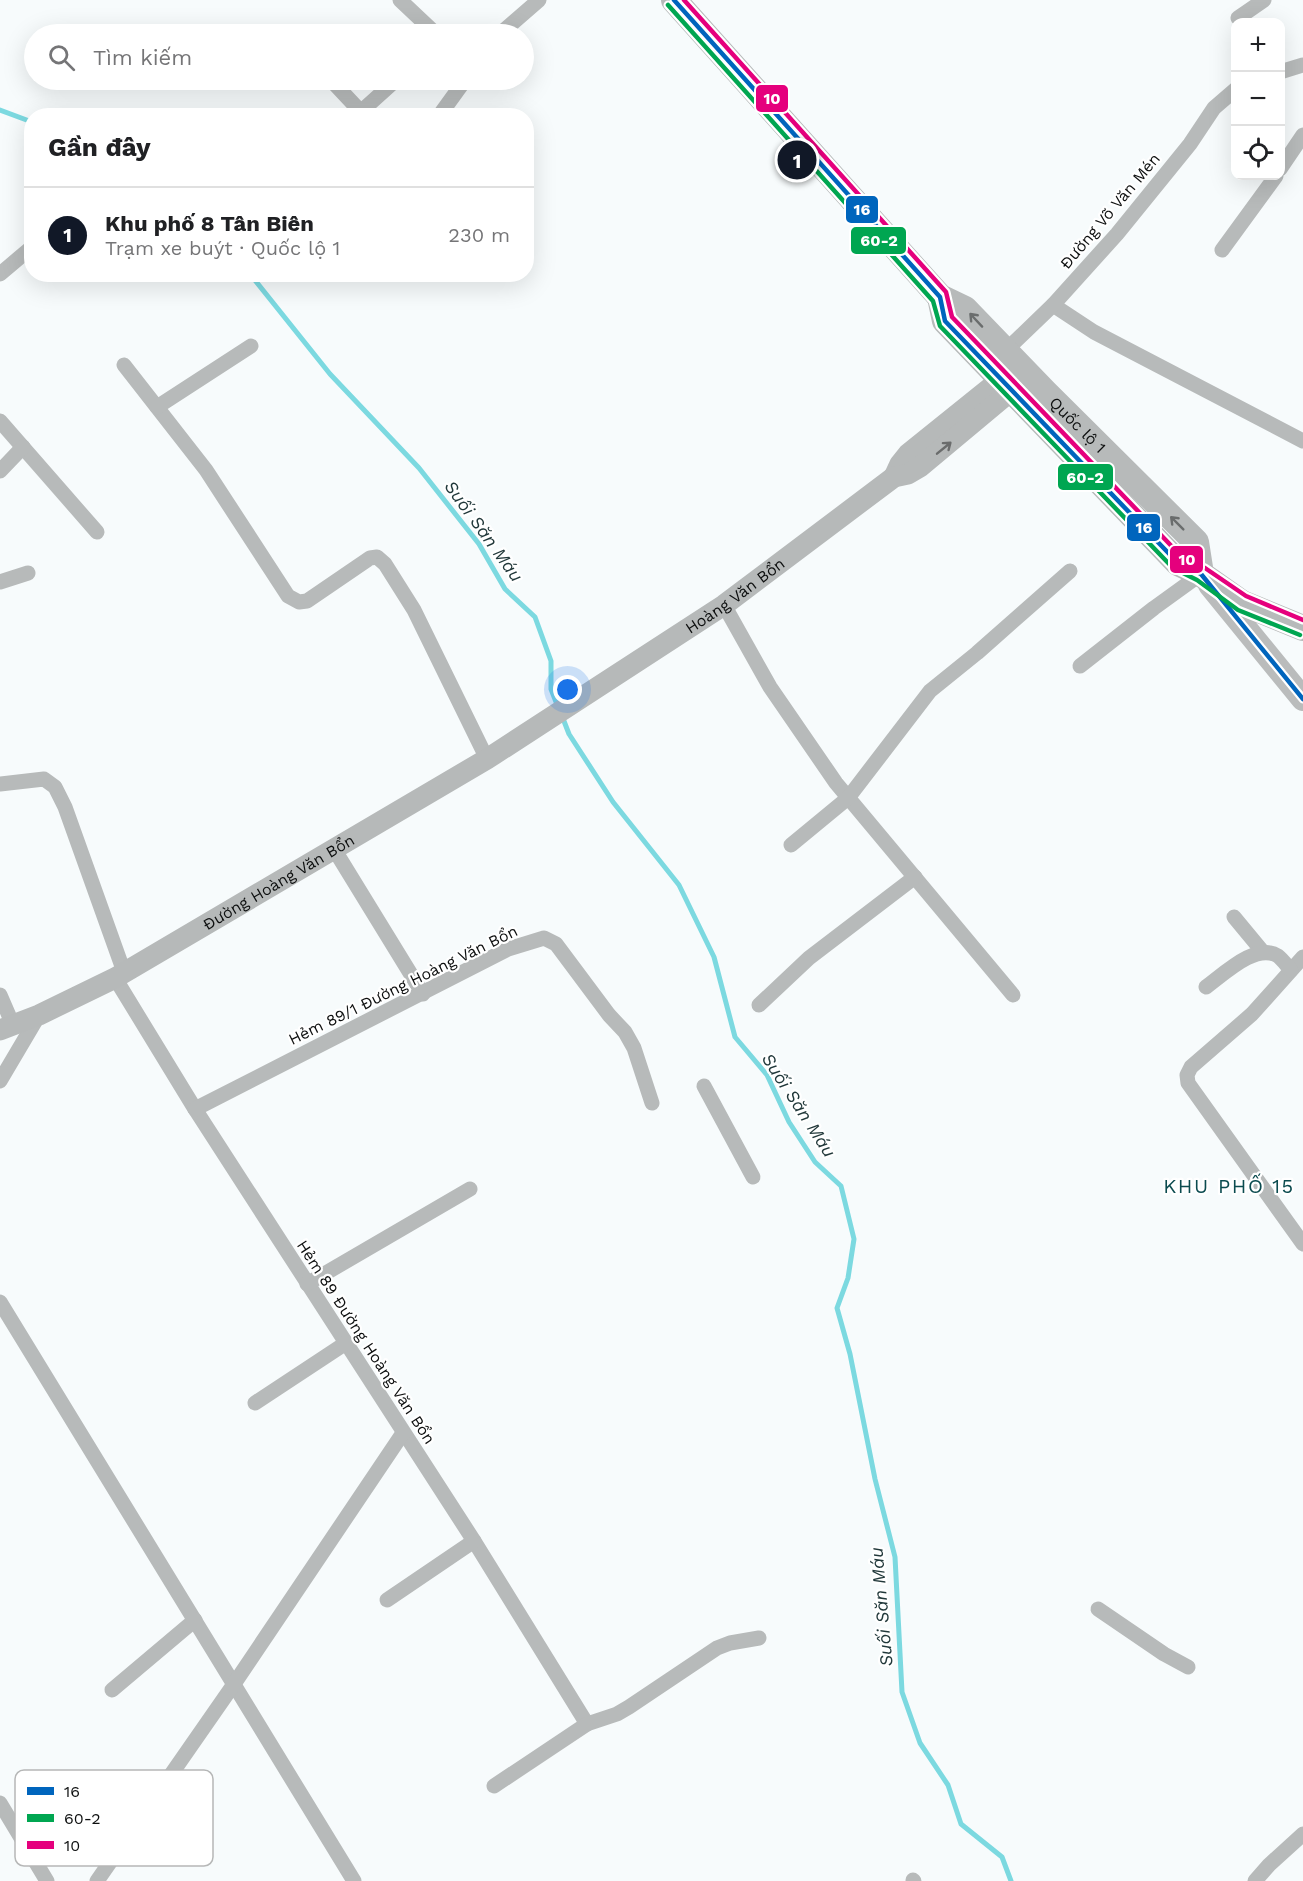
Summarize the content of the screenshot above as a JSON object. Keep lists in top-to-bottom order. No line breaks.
{"streets":{"highway":["Quốc lộ 1"],"main road":["Hoàng Văn Bổn","Đường Hoàng Văn Bổn"],"street":["Đường Võ Văn Mén","Hẻm 89/1 Đường Hoàng Văn Bổn","Hẻm 89 Đường Hoàng Văn Bổn"]},"crossings":[["Đường Võ Văn Mén","Quốc lộ 1"],["Đường Võ Văn Mén","Hoàng Văn Bổn"],["Quốc lộ 1","Hoàng Văn Bổn"],["Hoàng Văn Bổn","Đường Hoàng Văn Bổn"],["Đường Hoàng Văn Bổn","Hẻm 89 Đường Hoàng Văn Bổn"],["Hẻm 89/1 Đường Hoàng Văn Bổn","Hẻm 89 Đường Hoàng Văn Bổn"]],"districts":["KHU PHỐ 15"],"water":["Suối Săn Máu"],"lines":["transit line 16","transit line 10","transit line 60-2"],"legend":["16","60-2","10"],"page":{"map_buttons":["+","−"],"search":"Tìm kiếm","heading":"Gần đây","pins":"1","list":[{"mark":"1","name":"Khu phố 8 Tân Biên","note":"Trạm xe buýt · Quốc lộ 1","value":"230 m"}]}}
